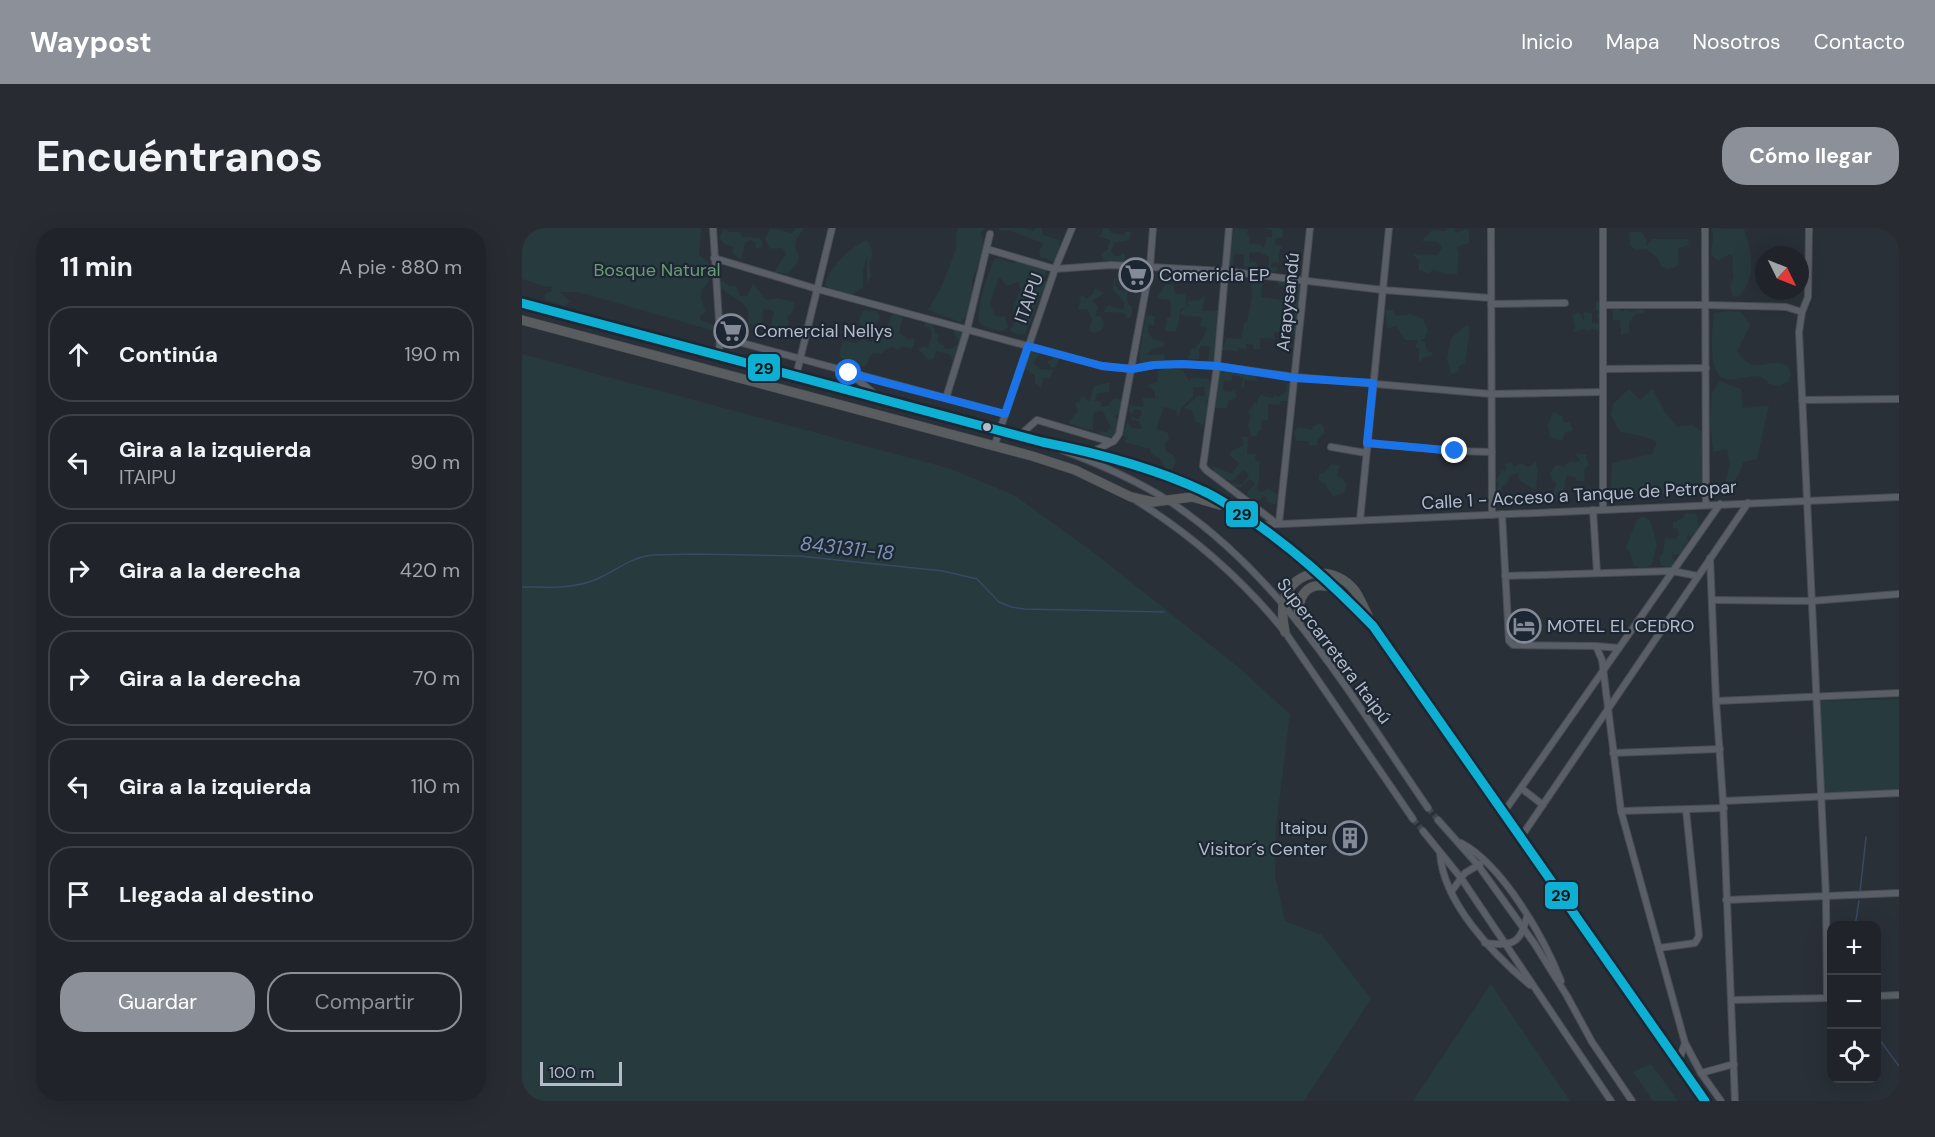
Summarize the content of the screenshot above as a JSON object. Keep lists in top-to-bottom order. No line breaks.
{"streets":{"street":["ITAIPU","Arapysandú","Calle 1 - Acceso a Tanque de Petropar","Supercarretera Itaipú"]},"crossings":[["Arapysandú","Calle 1 - Acceso a Tanque de Petropar"]],"water":["8431311-18"],"parks":["Bosque Natural"],"places":{"supermarket":["Comericla EP","Comercial Nellys"],"hotel":["MOTEL EL CEDRO"],"building":["Itaipu Visitor´s Center"]},"lines":["transit line 29"],"scale_bar":"100 m","north":"bottom right","page":{"header":"Waypost","nav":["Inicio","Mapa","Nosotros","Contacto"],"buttons":["Cómo llegar",["Guardar","Compartir"]],"title":"Encuéntranos","heading":["11 min","A pie · 880 m"],"list":[["Continúa","190 m"],["Gira a la izquierda","ITAIPU","90 m"],["Gira a la derecha","420 m"],["Gira a la derecha","70 m"],["Gira a la izquierda","110 m"],"Llegada al destino"],"map_buttons":["+","−"],"scale":"100 m"}}
